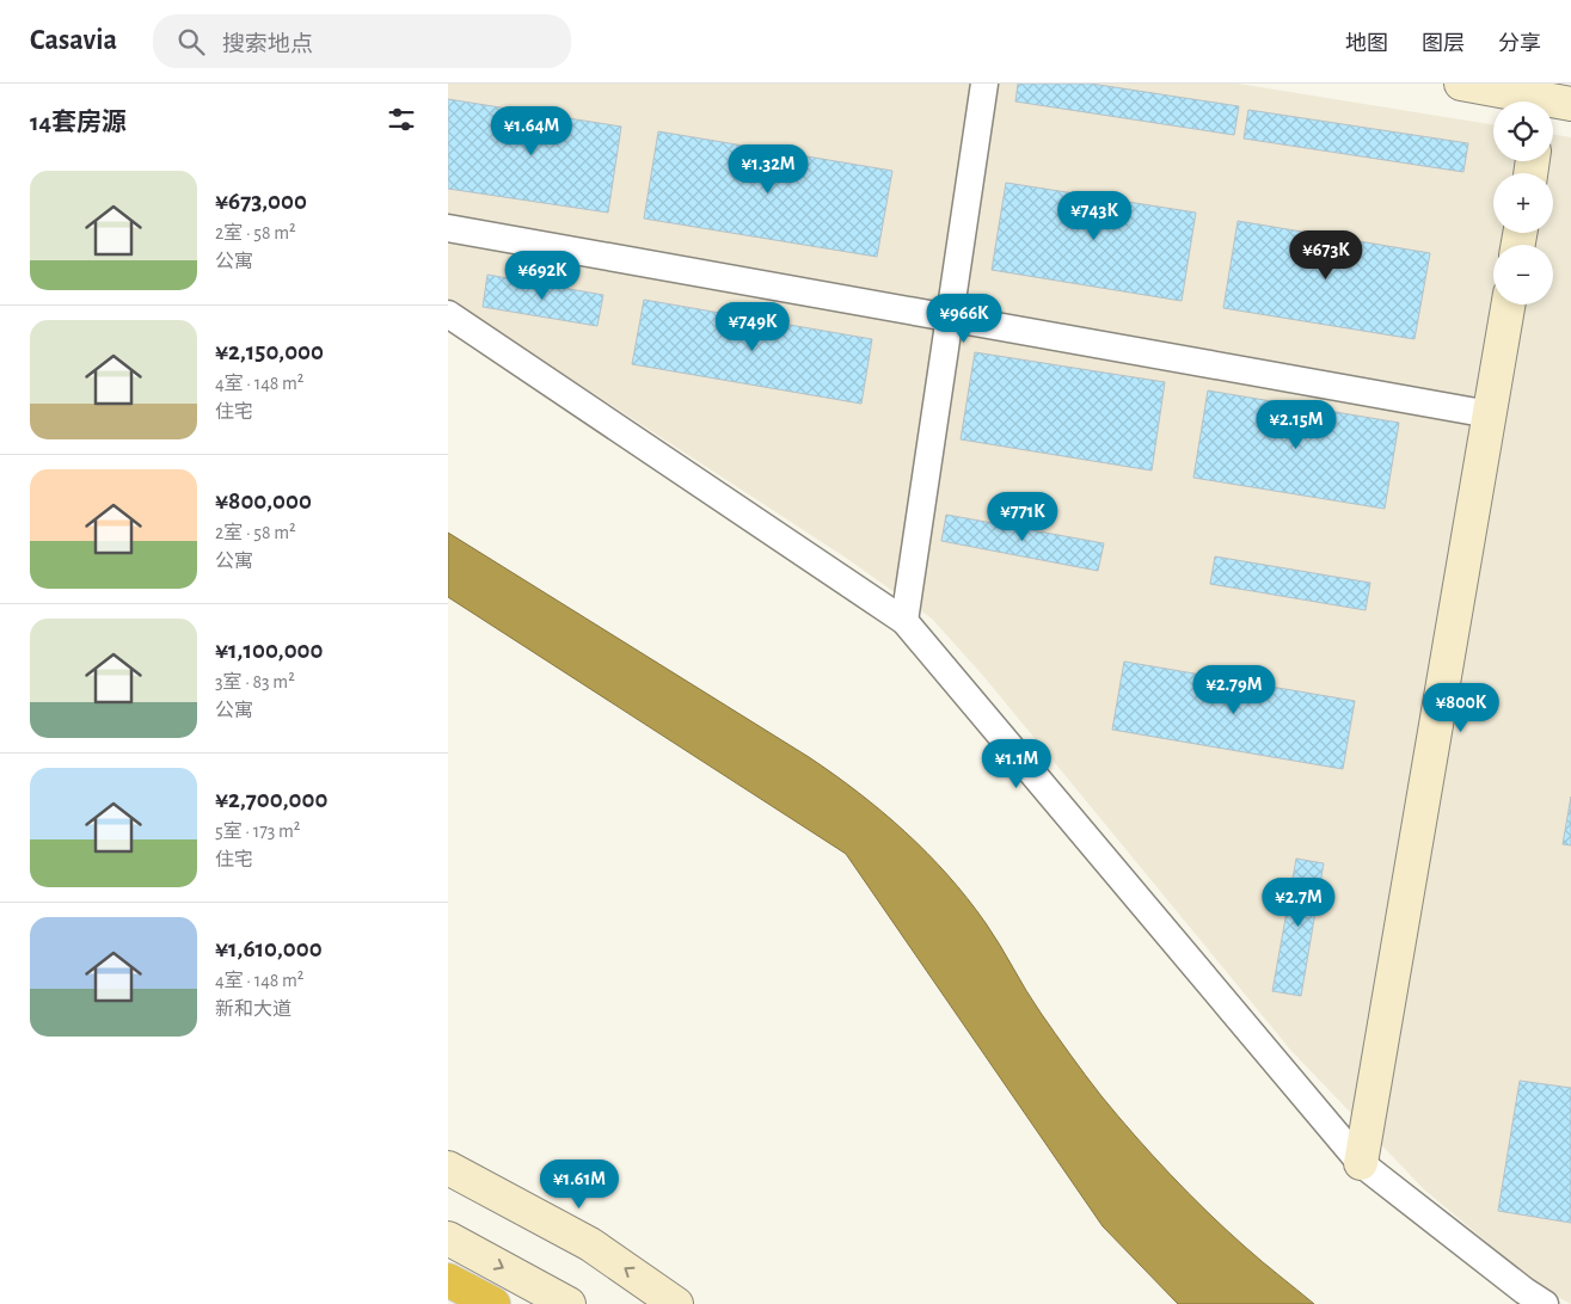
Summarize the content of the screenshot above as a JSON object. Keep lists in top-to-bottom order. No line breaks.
{"page":{"header":"Casavia","search":"搜索地点","nav":["地图","图层","分享"],"heading":"14套房源","map_buttons":["+","−"],"price":["¥1.64M","¥1.32M","¥743K","¥673K","¥692K","¥966K","¥749K","¥2.15M","¥771K","¥2.79M","¥800K","¥1.1M","¥2.7M","¥1.61M"],"list":[{"name":"¥673,000","note":"2室 · 58 m² · 公寓"},{"name":"¥2,150,000","note":"4室 · 148 m² · 住宅"},{"name":"¥800,000","note":"2室 · 58 m² · 公寓"},{"name":"¥1,100,000","note":"3室 · 83 m² · 公寓"},{"name":"¥2,700,000","note":"5室 · 173 m² · 住宅"},{"name":"¥1,610,000","note":"4室 · 148 m² · 新和大道"}]}}
